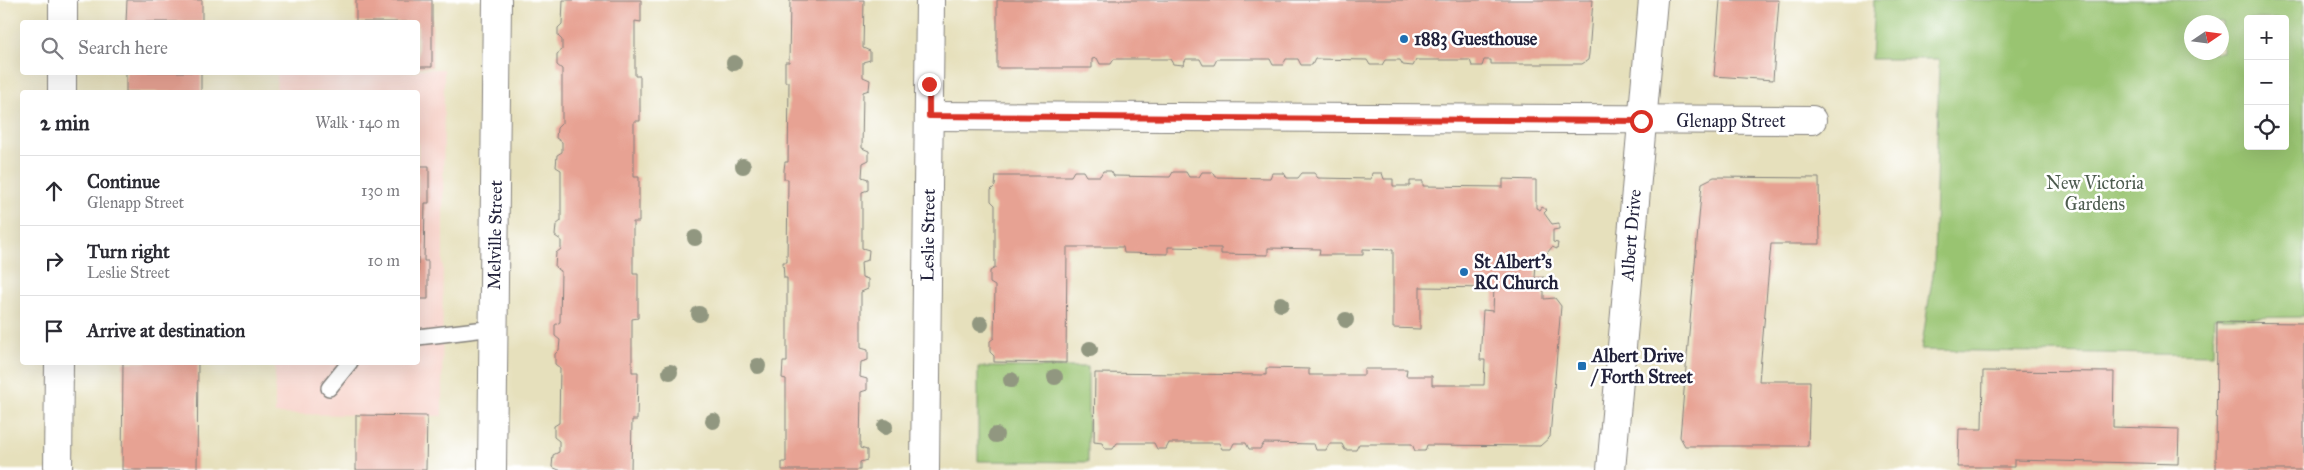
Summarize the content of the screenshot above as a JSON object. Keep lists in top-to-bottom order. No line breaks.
{"streets":{"street":["Glenapp Street","Melville Street","Leslie Street","Albert Drive"]},"crossings":[["Glenapp Street","Leslie Street"],["Glenapp Street","Albert Drive"]],"parks":["New Victoria Gardens"],"places":{"other":["1883 Guesthouse","St Albert's RC Church"],"transit":["Albert Drive / Forth Street"]},"north":"right","page":{"map_buttons":["+","−"],"search":"Search here","heading":["2 min","Walk · 140 m"],"list":[["Continue","Glenapp Street","130 m"],["Turn right","Leslie Street","10 m"],"Arrive at destination"]}}
